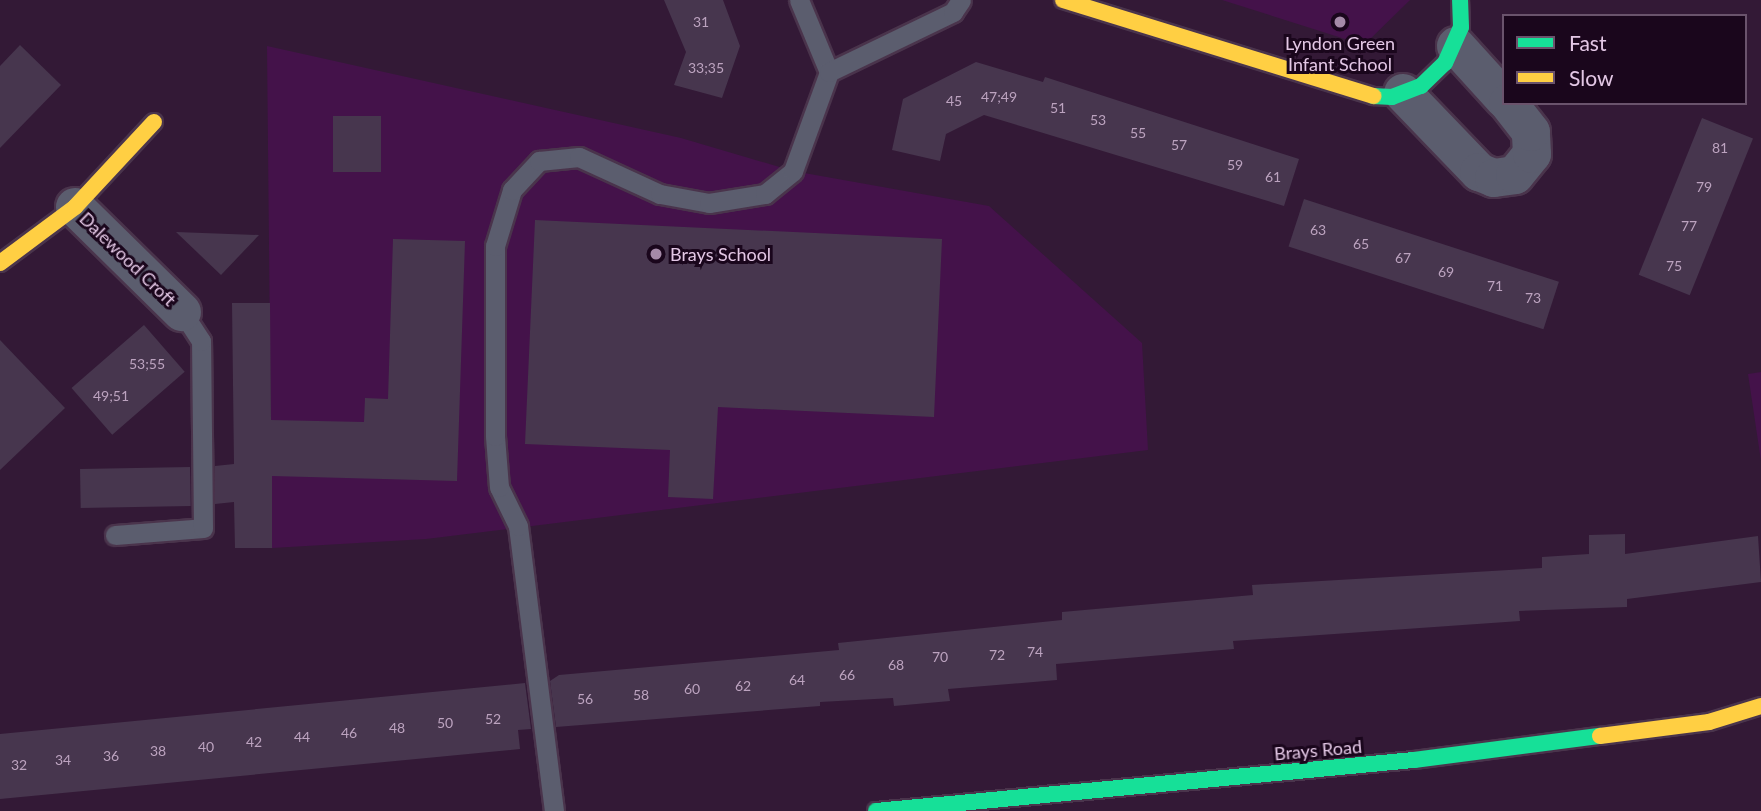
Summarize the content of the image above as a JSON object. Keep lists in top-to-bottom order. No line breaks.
{"streets":{"street":["Dalewood Croft","Brays Road"]},"places":["Lyndon Green Infant School","Brays School"],"house_numbers":["31","33;35","47;49","45","51","53","55","57","81","59","61","79","77","63","65","67","75","69","71","73","53;55","49;51","74","72","70","68","66","64","62","60","58","56","52","50","48","46","44","42","40","38","36","34","32"],"legend":["Fast","Slow"]}
